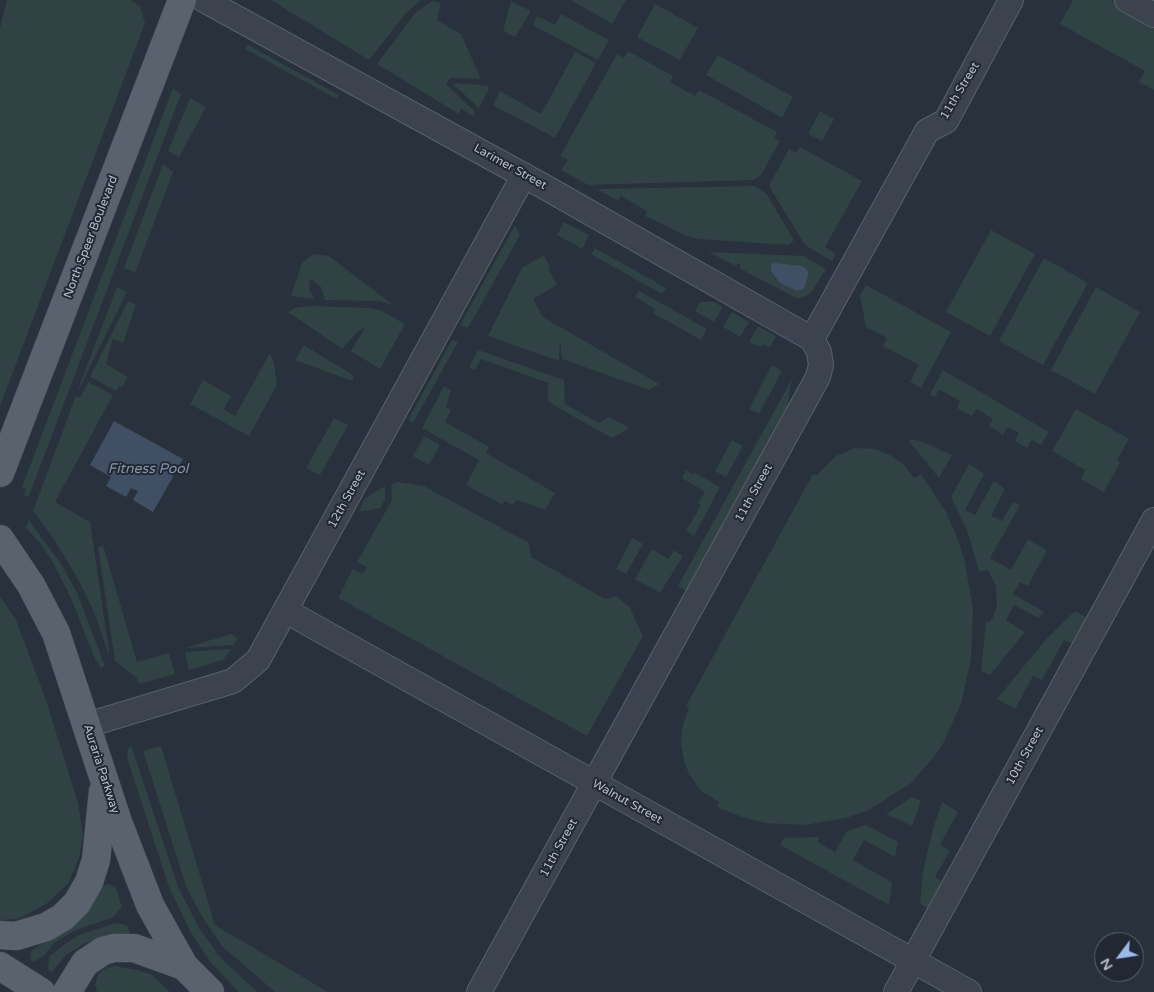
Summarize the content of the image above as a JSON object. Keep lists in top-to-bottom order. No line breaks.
{"streets":{"main road":["North Speer Boulevard","Auraria Parkway"],"street":["11th Street","Larimer Street","12th Street","10th Street","Walnut Street"]},"crossings":[["11th Street","Larimer Street"],["11th Street","Walnut Street"],["Larimer Street","12th Street"],["12th Street","Auraria Parkway"],["12th Street","Walnut Street"],["10th Street","Walnut Street"]],"water":["Fitness Pool"],"north":"bottom left"}
